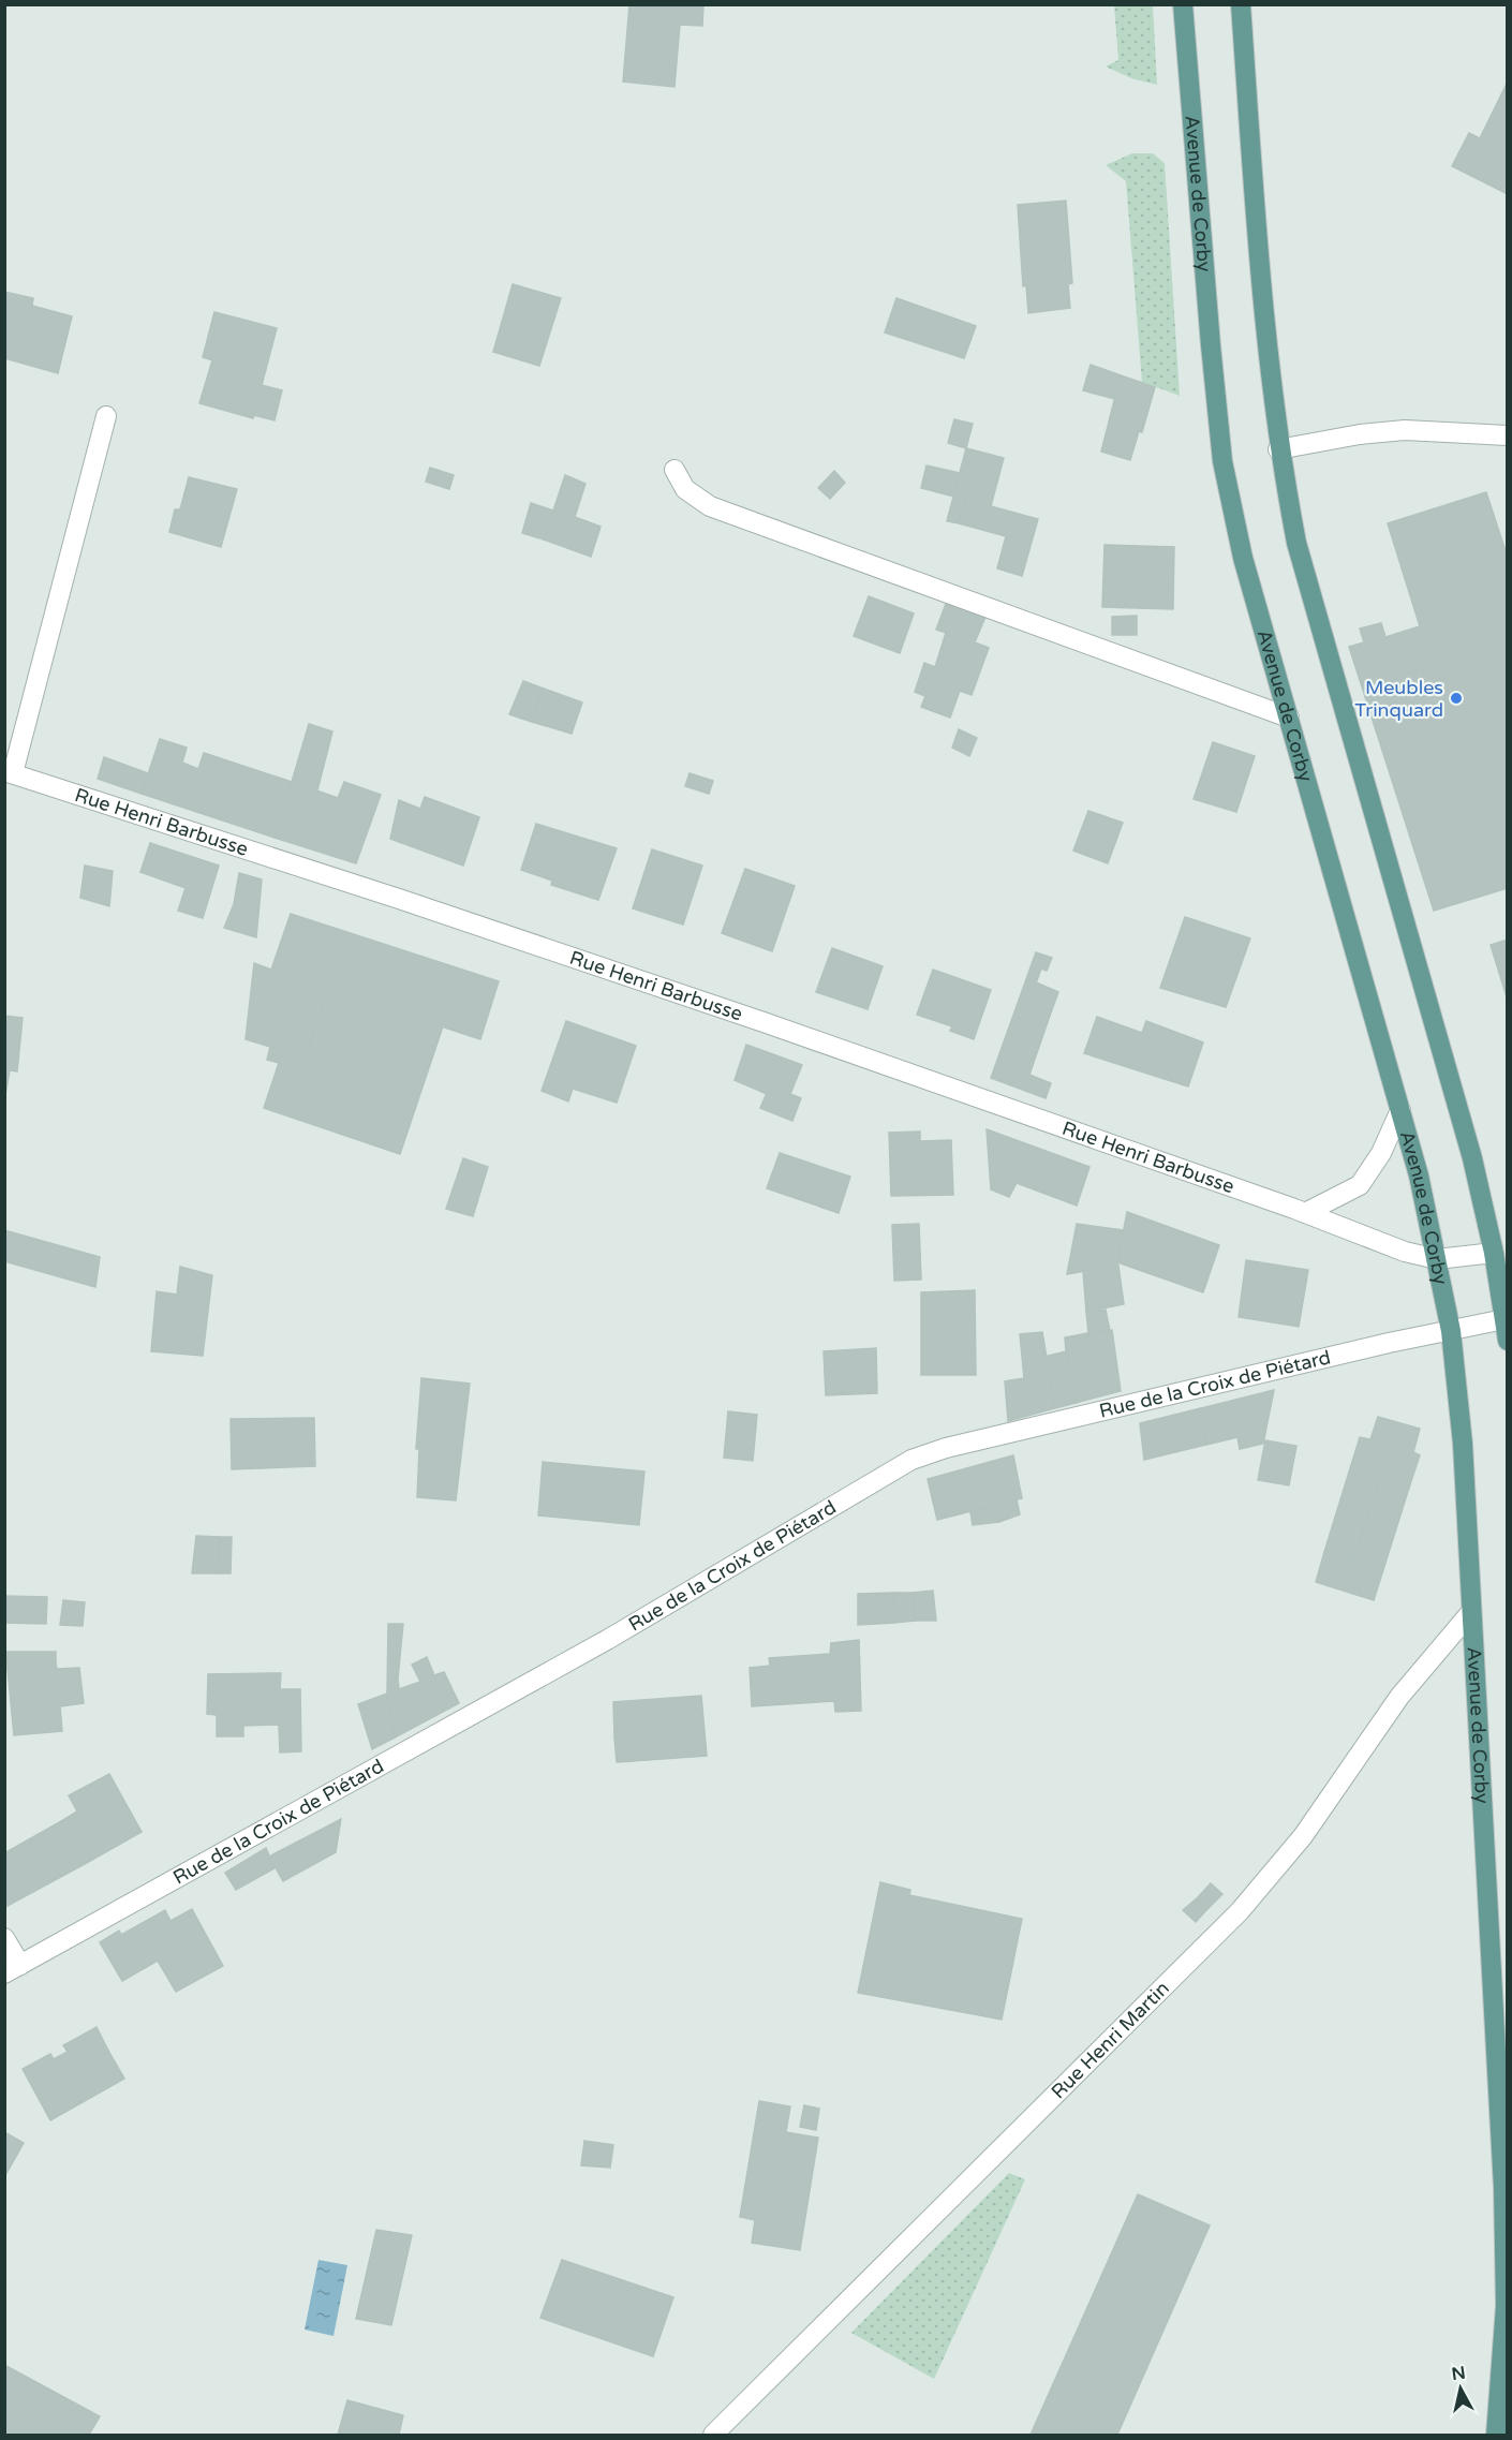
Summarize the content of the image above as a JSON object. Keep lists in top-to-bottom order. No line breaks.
{"streets":{"main road":["Avenue de Corby"],"street":["Rue Henri Barbusse","Rue de la Croix de Piétard","Rue Henri Martin"]},"crossings":[["Avenue de Corby","Rue Henri Barbusse"],["Avenue de Corby","Rue de la Croix de Piétard"],["Avenue de Corby","Rue Henri Martin"]],"places":["Meubles Trinquard"],"north":"top"}
